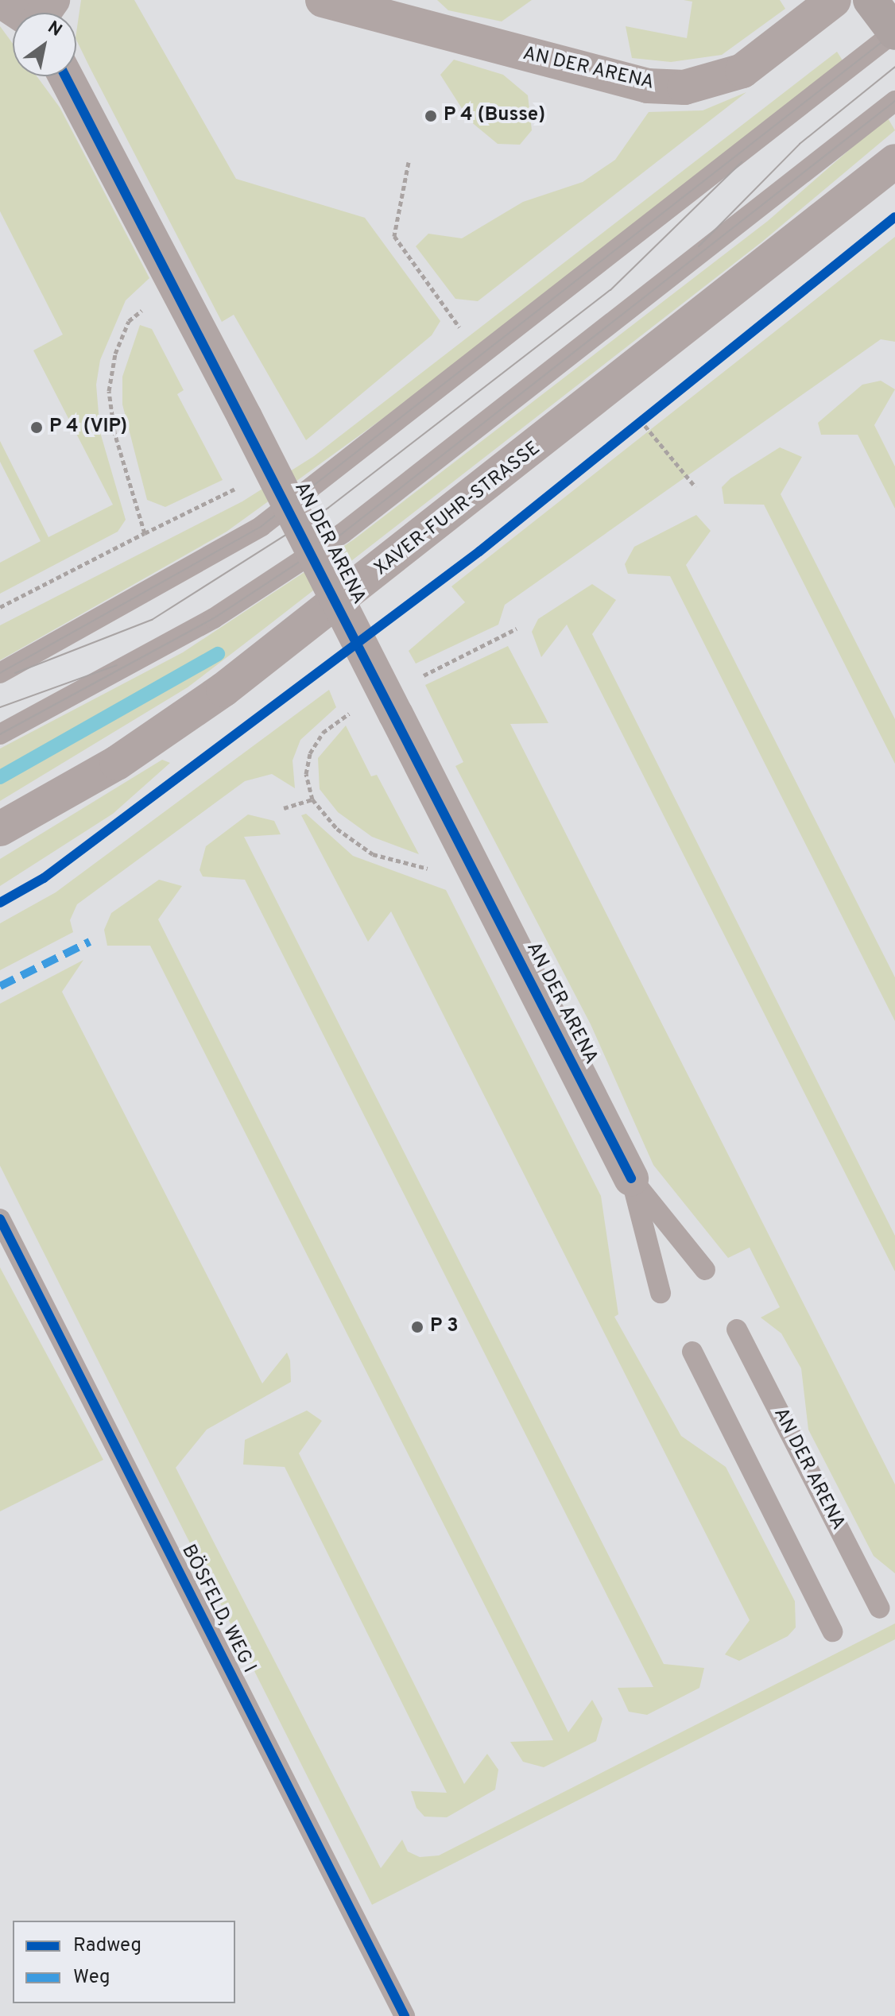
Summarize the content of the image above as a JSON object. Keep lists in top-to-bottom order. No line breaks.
{"streets":{"street":["AN DER ARENA","XAVER-FUHR-STRASSE"],"lane":["BÖSFELD, WEG I"]},"places":["P 4 (Busse)","P 4 (VIP)","P 3"],"legend":["Radweg","Weg"],"north":"top right"}
